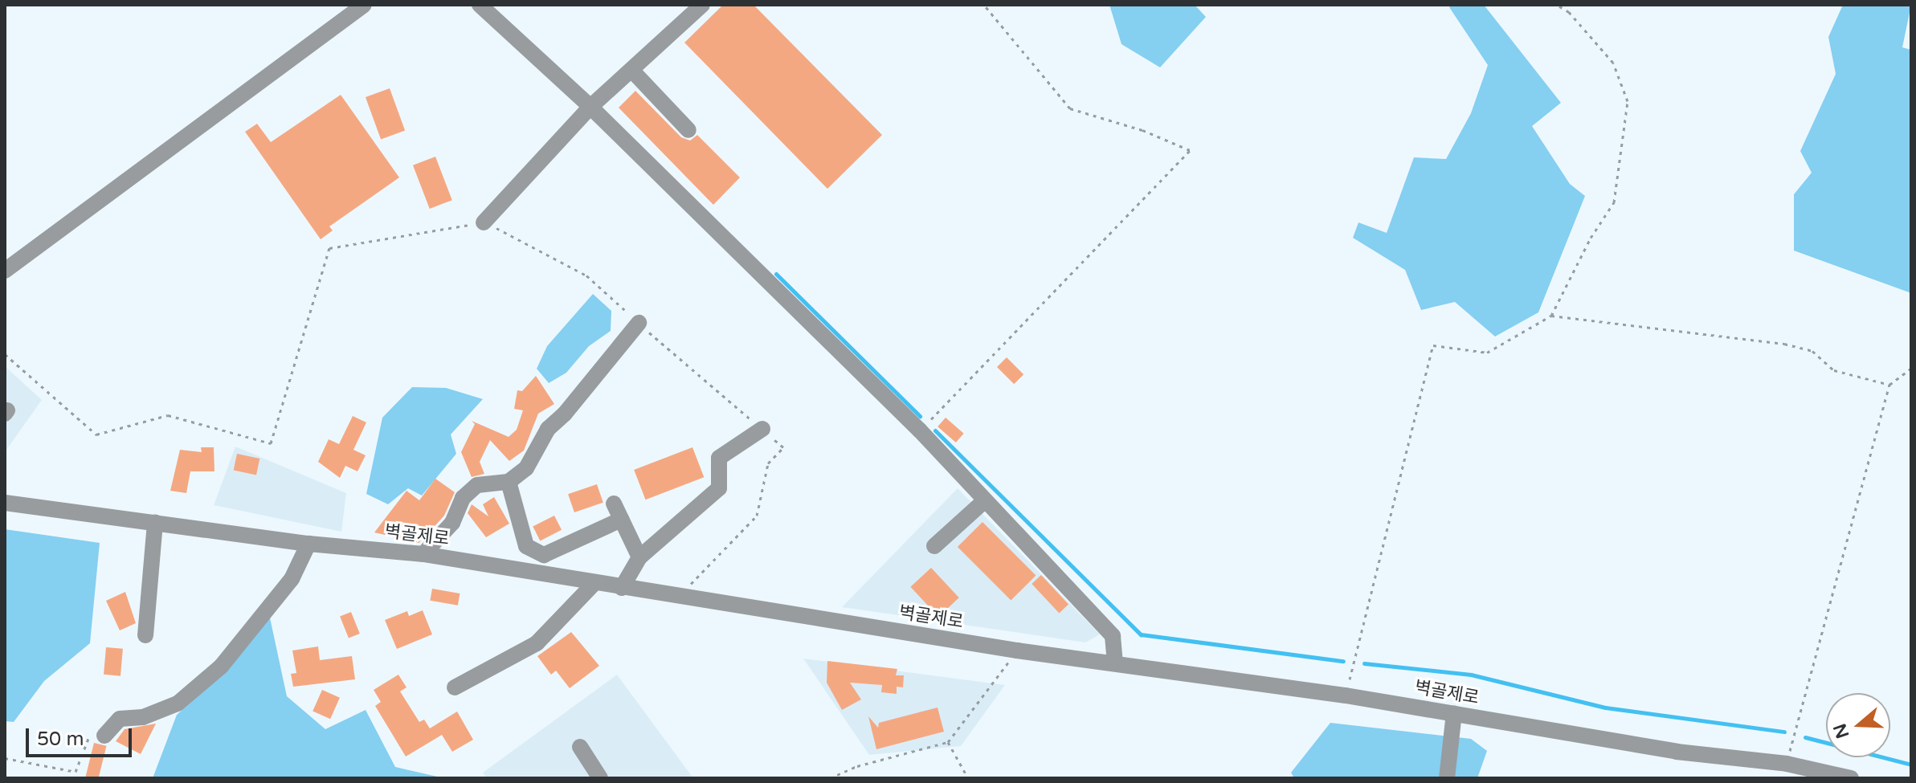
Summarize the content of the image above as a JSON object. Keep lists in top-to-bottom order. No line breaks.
{"streets":{"street":["벽골제로"]},"scale_bar":"50 m","north":"left"}
